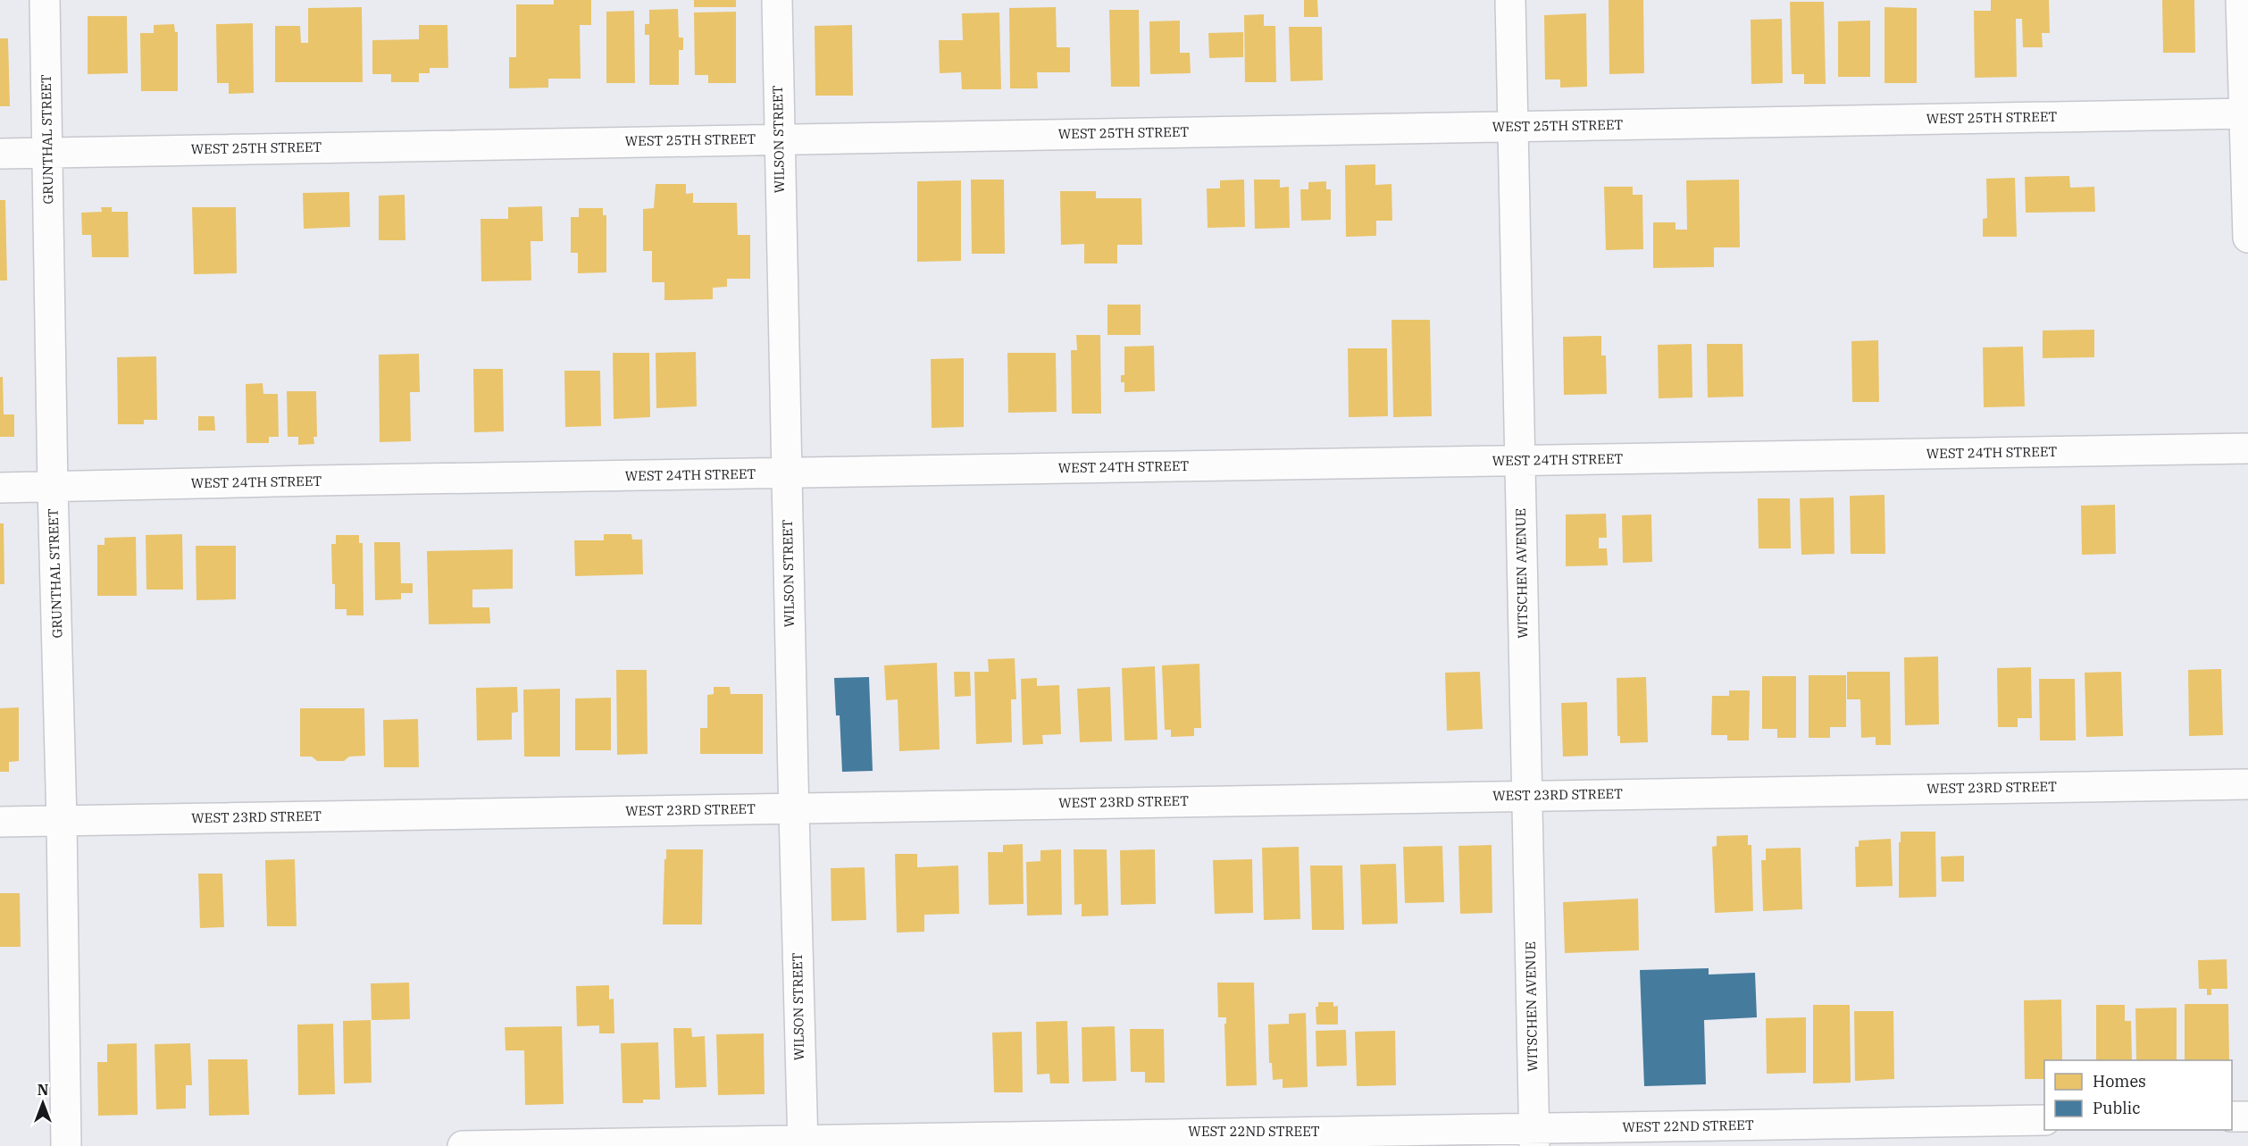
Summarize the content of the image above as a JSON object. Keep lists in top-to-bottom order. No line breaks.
{"streets":{"street":["WEST 25TH STREET","GRUNTHAL STREET","WILSON STREET","WEST 24TH STREET","WITSCHEN AVENUE","WEST 23RD STREET","WEST 22ND STREET"]},"crossings":[["WEST 25TH STREET","GRUNTHAL STREET"],["WEST 25TH STREET","WILSON STREET"],["WEST 25TH STREET","WITSCHEN AVENUE"],["GRUNTHAL STREET","WEST 24TH STREET"],["GRUNTHAL STREET","WEST 23RD STREET"],["WILSON STREET","WEST 24TH STREET"],["WILSON STREET","WEST 23RD STREET"],["WILSON STREET","WEST 22ND STREET"],["WEST 24TH STREET","WITSCHEN AVENUE"],["WITSCHEN AVENUE","WEST 23RD STREET"],["WITSCHEN AVENUE","WEST 22ND STREET"]],"legend":["Homes","Public"],"north":"top"}
